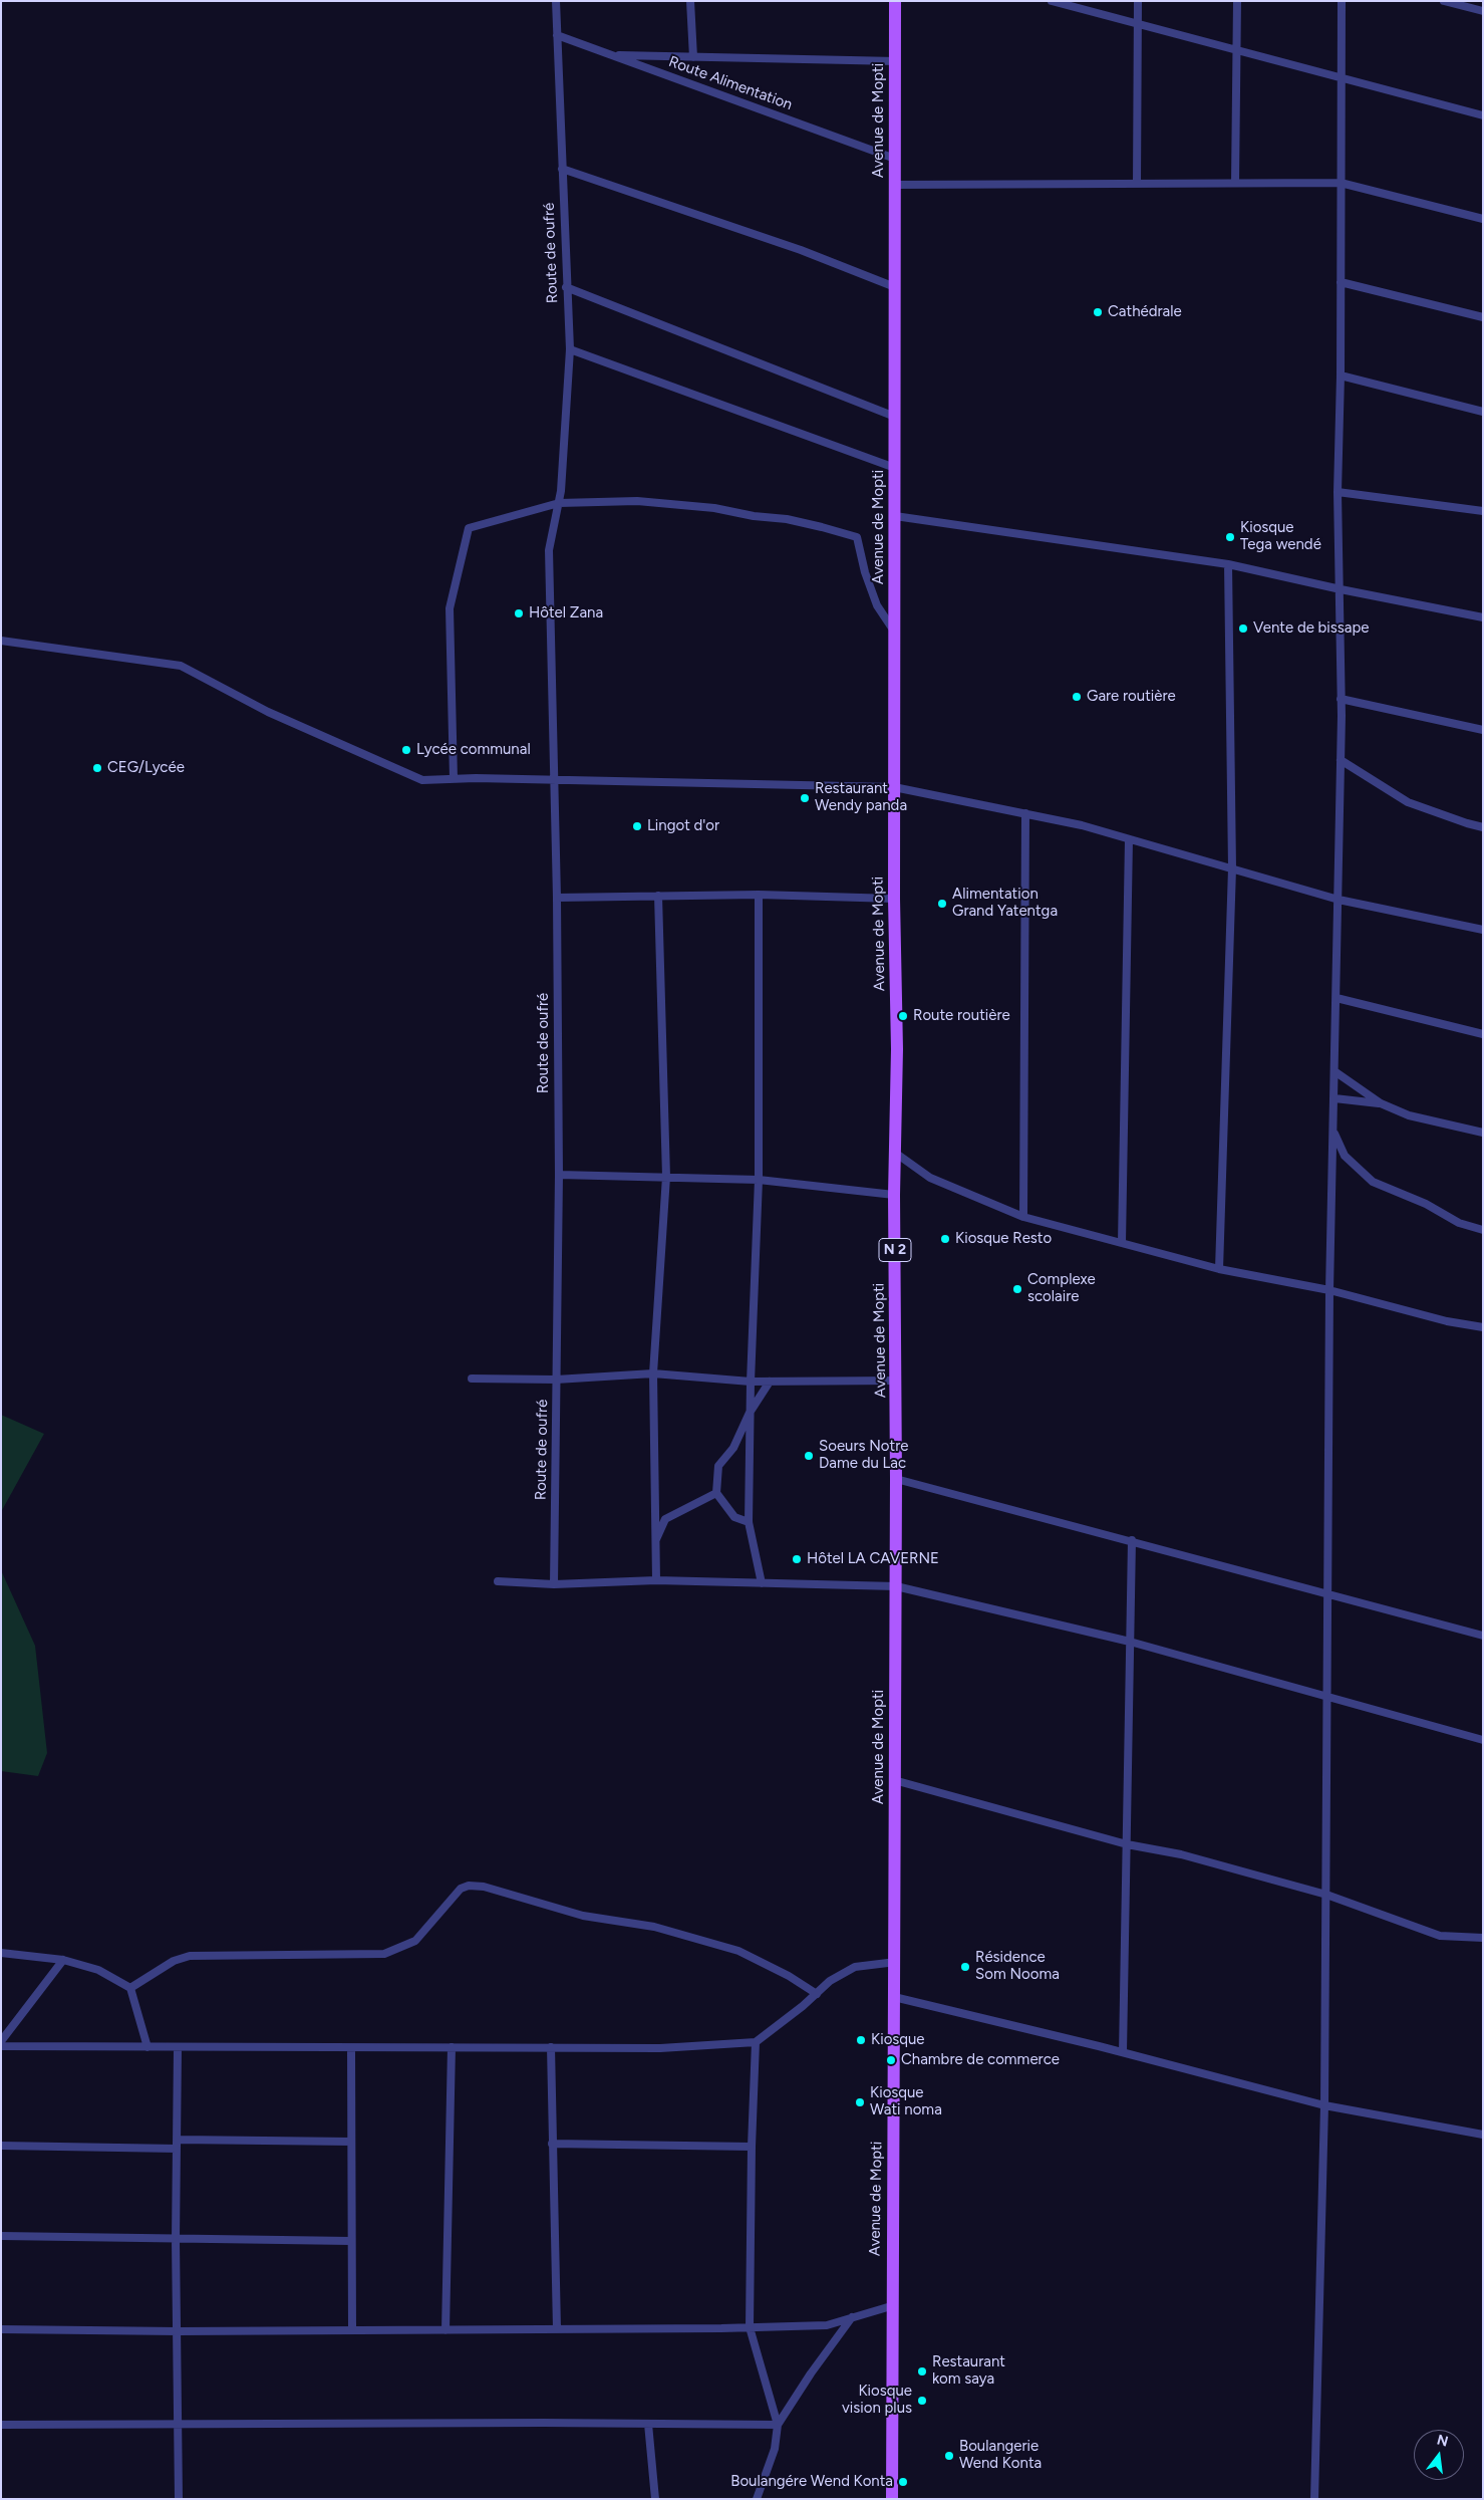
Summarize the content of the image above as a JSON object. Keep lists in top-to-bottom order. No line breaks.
{"streets":{"main road":["Avenue de Mopti","N 2"],"street":["Route Alimentation","Route de oufré"]},"crossings":[["Route Alimentation","Avenue de Mopti"],["Route Alimentation","Route de oufré"]],"places":["Cathédrale","Kiosque Tega wendé","Hôtel Zana","Vente de bissape","Gare routière","Lycée communal","CEG/Lycée","Restaurant Wendy panda","Lingot d'or","Alimentation Grand Yatentga","Route routière","Kiosque Resto","Complexe scolaire","Soeurs Notre Dame du Lac","Hôtel LA CAVERNE","Résidence Som Nooma","Kiosque","Chambre de commerce","Kiosque Wati noma","Restaurant kom saya","Kiosque vision plus","Boulangerie Wend Konta","Boulangére Wend Konta"],"north":"top"}
